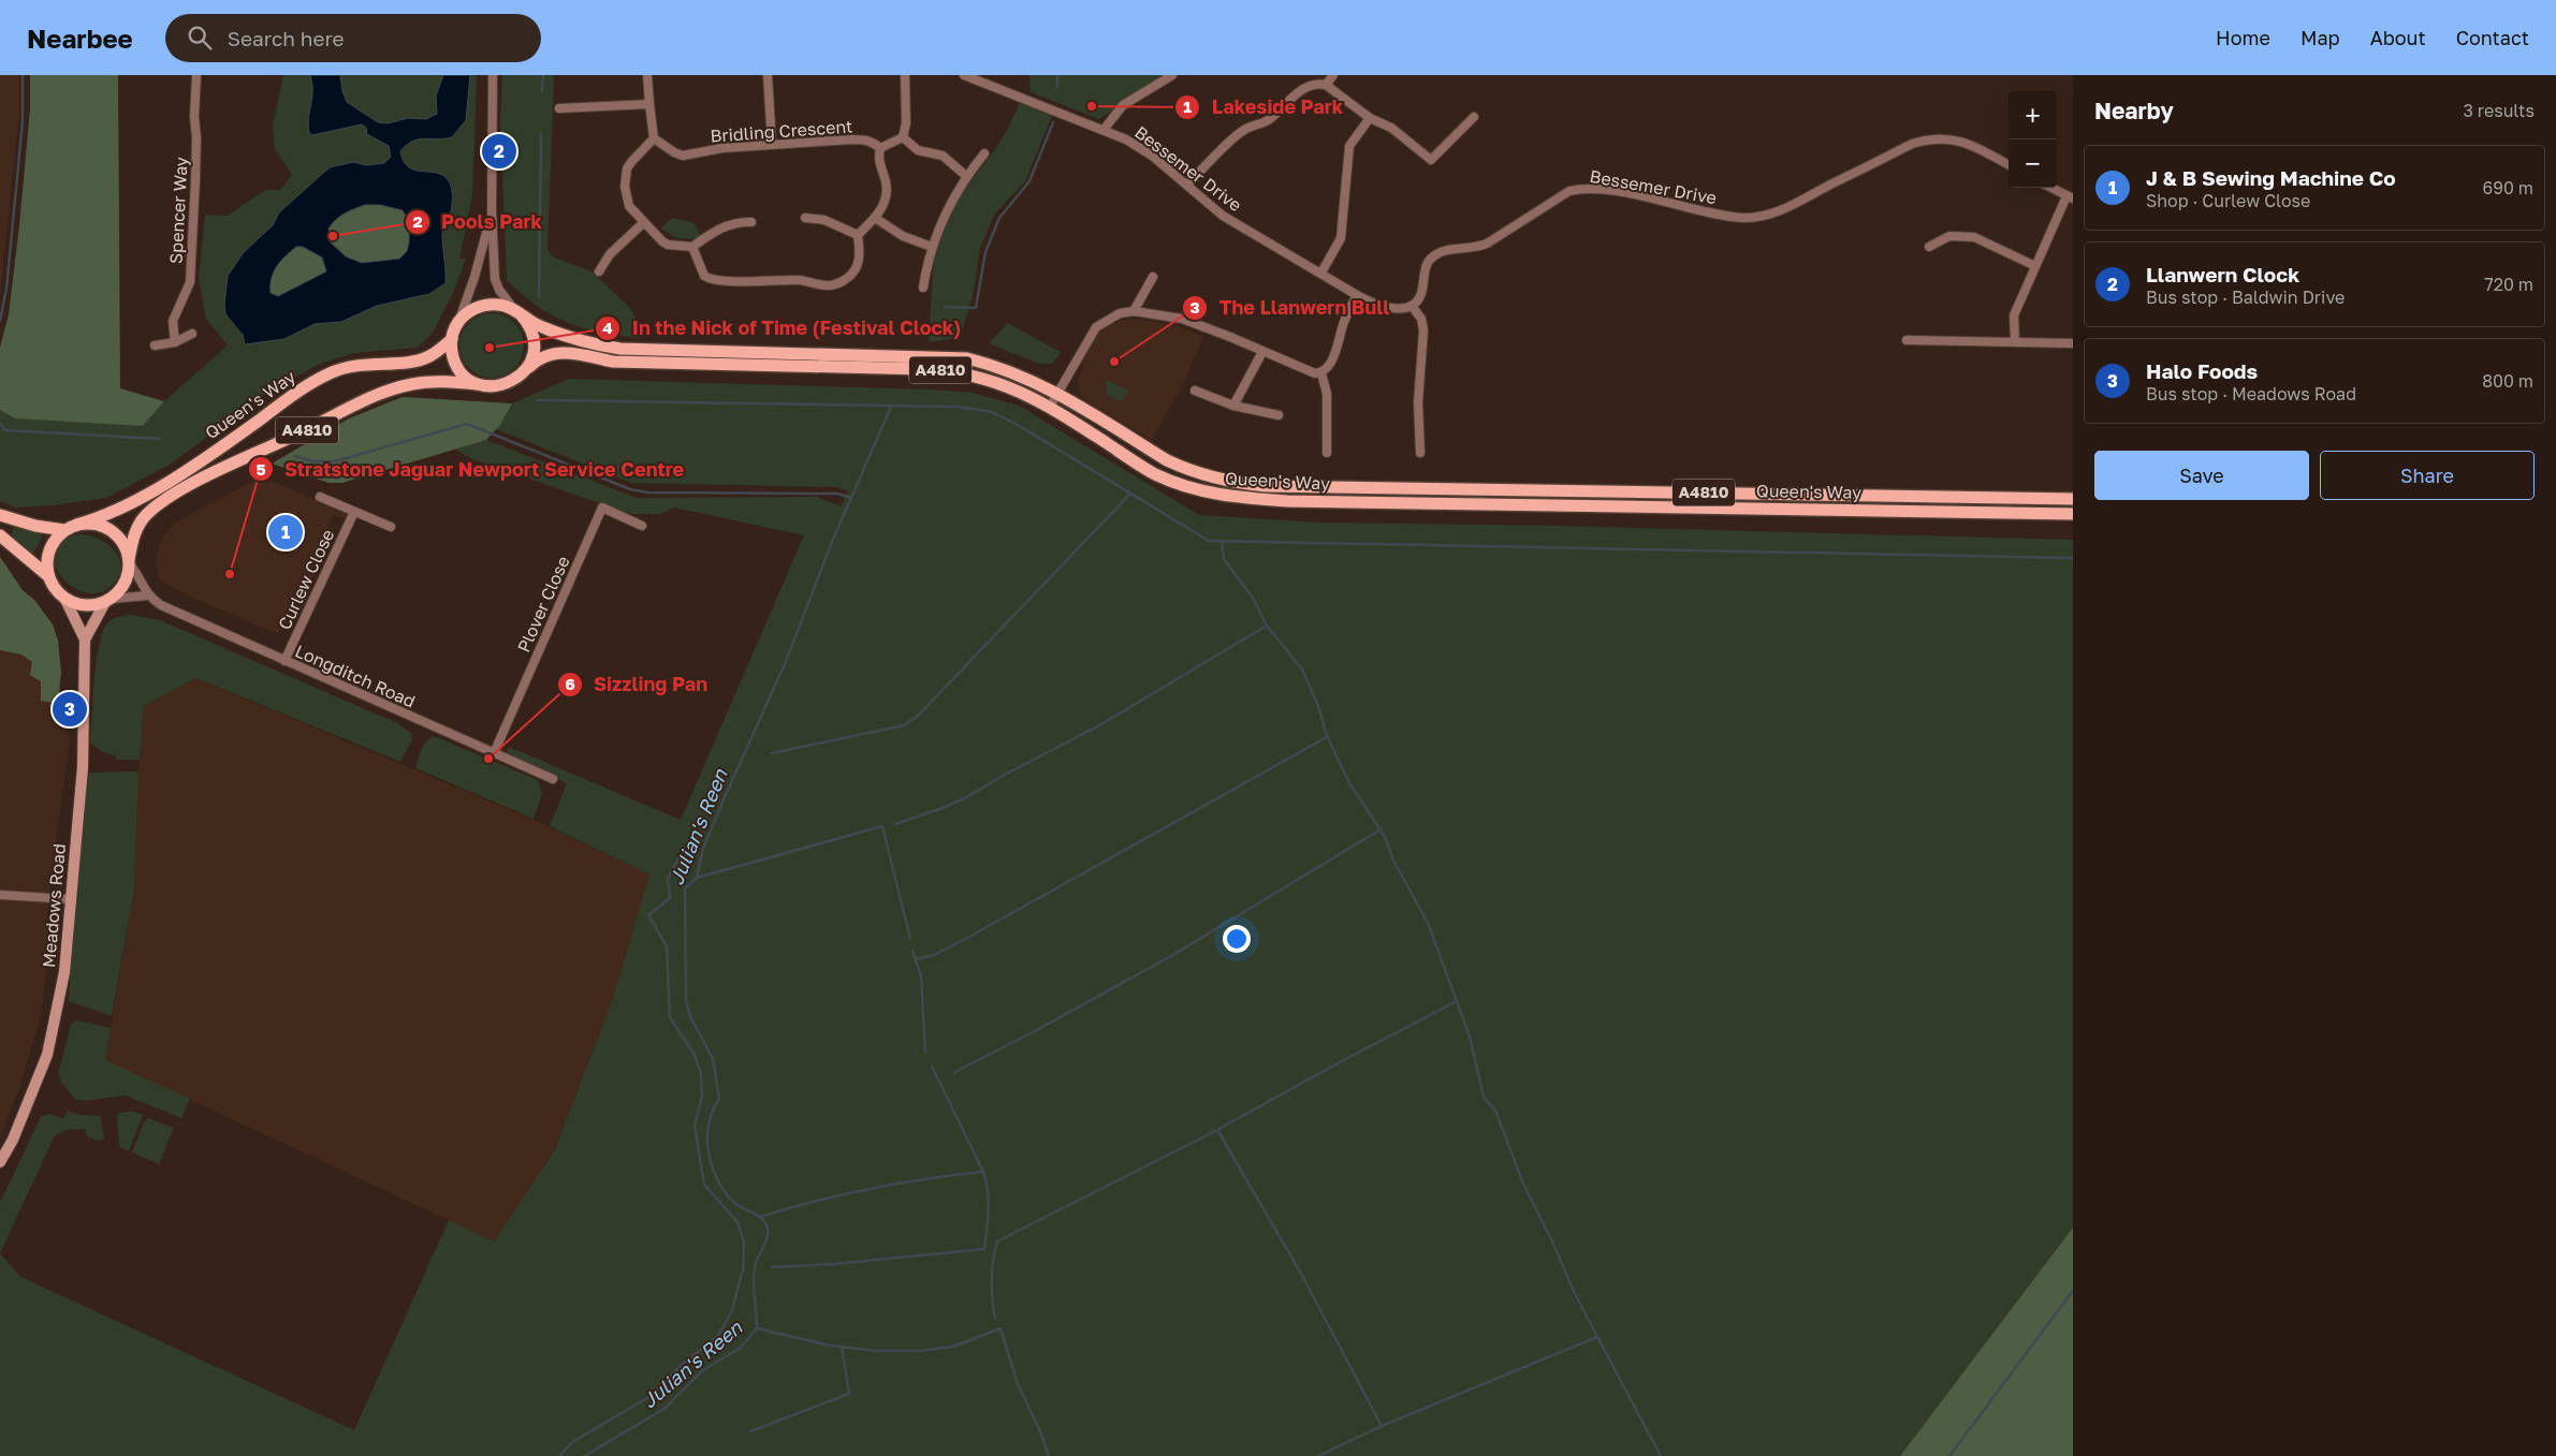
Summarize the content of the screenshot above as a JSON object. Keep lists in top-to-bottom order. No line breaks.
{"streets":{"main road":["A4810","Queen's Way"],"street":["Bridling Crescent","Bessemer Drive","Spencer Way","Curlew Close","Plover Close","Longditch Road","Meadows Road"]},"crossings":[["Queen's Way","Meadows Road"],["Curlew Close","Longditch Road"],["Plover Close","Longditch Road"]],"water":["Julian's Reen"],"places":["Lakeside Park","Pools Park","In the Nick of Time (Festival Clock)","The Llanwern Bull","Stratstone Jaguar Newport Service Centre","Sizzling Pan"],"page":{"header":"Nearbee","search":"Search here","nav":["Home","Map","About","Contact"],"heading":["Nearby","3 results"],"map_buttons":["+","−"],"pins":["2","1","3"],"list":[{"mark":"1","name":"J & B Sewing Machine Co","note":"Shop · Curlew Close","value":"690 m"},{"mark":"2","name":"Llanwern Clock","note":"Bus stop · Baldwin Drive","value":"720 m"},{"mark":"3","name":"Halo Foods","note":"Bus stop · Meadows Road","value":"800 m"}],"buttons":["Save","Share"]}}
